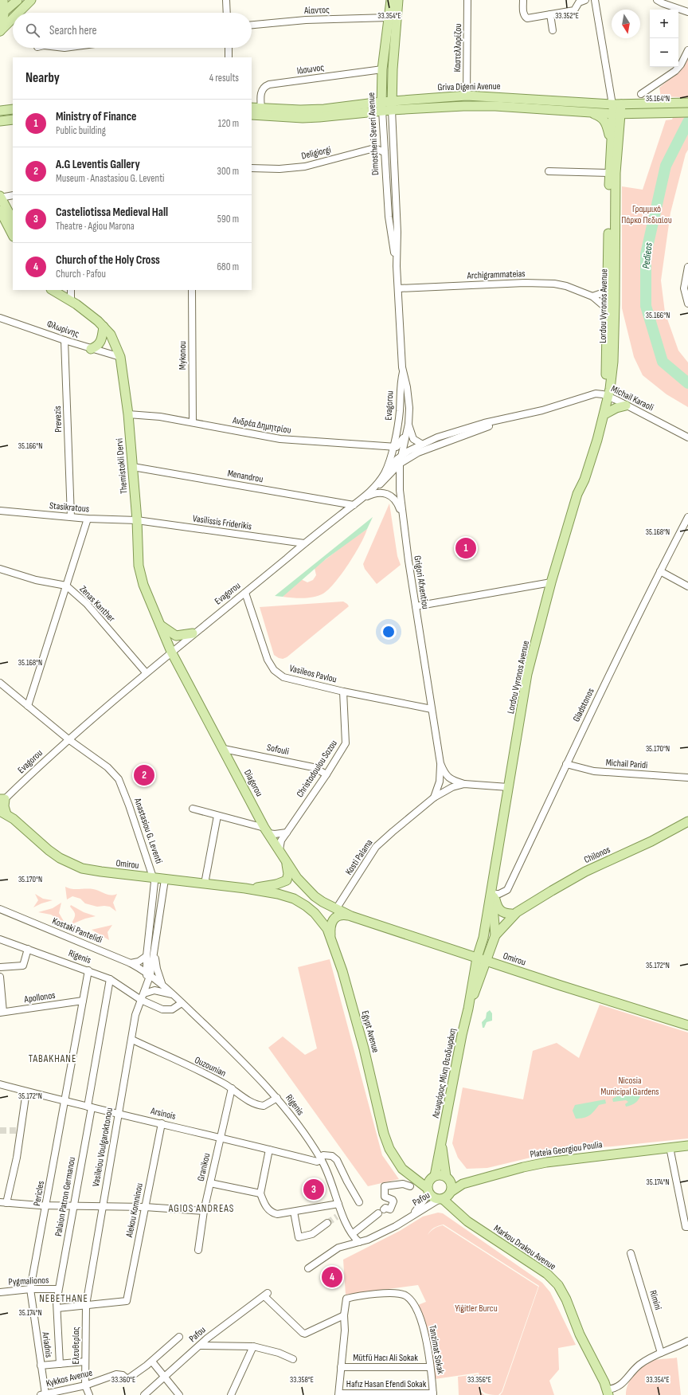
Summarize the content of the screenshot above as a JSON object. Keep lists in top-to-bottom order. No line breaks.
{"streets":{"main road":["Griva Digeni Avenue","Dimostheni Severi Avenue","Lordou Vyronos Avenue","Themistokli Dervi","Diagorou","Chilonos","Omirou","Egypt Avenue","Λεωφόρος Μίκη Θεοδωράκη","Plateia Georgiou Poulia","Markou Drakou Avenue"],"street":["Αίαντος","Καστελλορίζου","Ιάσωνος","Deligiorgi","Archigrammateias","Φλωρίνης","Mykonou","Michail Karaoli","Evagorou","Prevezis","Ανδρέα Δημητρίου","Menandrou","Stasikratous","Vasilissis Friderikis","Grigori Afxentiou","Zenas Kanther","Vasileos Pavlou","Gladstonos","Sofouli","Michail Paridi","Christodoulou Sozou","Anastasiou G. Leventi","Kosti Palama","Kostaki Pantelidi","Rigenis","Apollonos","Ouzounian","Arsinois","Vasileiou Voulgaroktonou","Granikou","Pericles","Palaion Patron Germanou","Pafou","Alekou Komninou","Pygmalionos","Rimini","Ariadnis","Ελευθερίας","Tanzimat Sokak","Mütfü Hacı Ali Sokak","Kykkos Avenue","Hafız Hasan Efendi Sokak"]},"crossings":[["Αίαντος","Dimostheni Severi Avenue"],["Καστελλορίζου","Griva Digeni Avenue"],["Ιάσωνος","Griva Digeni Avenue"],["Ιάσωνος","Dimostheni Severi Avenue"],["Griva Digeni Avenue","Dimostheni Severi Avenue"],["Griva Digeni Avenue","Lordou Vyronos Avenue"],["Dimostheni Severi Avenue","Deligiorgi"],["Dimostheni Severi Avenue","Archigrammateias"],["Dimostheni Severi Avenue","Evagorou"],["Dimostheni Severi Avenue","Grigori Afxentiou"],["Archigrammateias","Lordou Vyronos Avenue"],["Lordou Vyronos Avenue","Michail Karaoli"],["Lordou Vyronos Avenue","Gladstonos"],["Lordou Vyronos Avenue","Chilonos"],["Lordou Vyronos Avenue","Kosti Palama"],["Lordou Vyronos Avenue","Omirou"],["Lordou Vyronos Avenue","Λεωφόρος Μίκη Θεοδωράκη"],["Φλωρίνης","Prevezis"],["Φλωρίνης","Themistokli Dervi"],["Mykonou","Ανδρέα Δημητρίου"],["Michail Karaoli","Evagorou"],["Michail Karaoli","Grigori Afxentiou"],["Evagorou","Ανδρέα Δημητρίου"],["Evagorou","Themistokli Dervi"],["Evagorou","Menandrou"],["Evagorou","Vasilissis Friderikis"],["Evagorou","Grigori Afxentiou"],["Evagorou","Zenas Kanther"],["Evagorou","Vasileos Pavlou"],["Evagorou","Diagorou"],["Evagorou","Anastasiou G. Leventi"],["Evagorou","Omirou"],["Prevezis","Stasikratous"],["Ανδρέα Δημητρίου","Themistokli Dervi"],["Themistokli Dervi","Menandrou"],["Themistokli Dervi","Stasikratous"],["Themistokli Dervi","Vasilissis Friderikis"],["Themistokli Dervi","Diagorou"],["Stasikratous","Vasilissis Friderikis"],["Grigori Afxentiou","Vasileos Pavlou"],["Grigori Afxentiou","Kosti Palama"],["Vasileos Pavlou","Christodoulou Sozou"],["Gladstonos","Michail Paridi"],["Sofouli","Christodoulou Sozou"],["Sofouli","Diagorou"],["Christodoulou Sozou","Diagorou"],["Diagorou","Kosti Palama"],["Diagorou","Omirou"],["Anastasiou G. Leventi","Omirou"],["Kosti Palama","Omirou"],["Omirou","Egypt Avenue"],["Omirou","Λεωφόρος Μίκη Θεοδωράκη"],["Kostaki Pantelidi","Rigenis"],["Kostaki Pantelidi","Vasileiou Voulgaroktonou"],["Rigenis","Ouzounian"],["Rigenis","Arsinois"],["Rigenis","Vasileiou Voulgaroktonou"],["Rigenis","Pericles"],["Rigenis","Palaion Patron Germanou"],["Rigenis","Pafou"],["Apollonos","Pericles"],["Egypt Avenue","Λεωφόρος Μίκη Θεοδωράκη"],["Egypt Avenue","Plateia Georgiou Poulia"],["Egypt Avenue","Pafou"],["Egypt Avenue","Markou Drakou Avenue"],["Ouzounian","Vasileiou Voulgaroktonou"],["Ouzounian","Granikou"],["Λεωφόρος Μίκη Θεοδωράκη","Plateia Georgiou Poulia"],["Λεωφόρος Μίκη Θεοδωράκη","Pafou"],["Λεωφόρος Μίκη Θεοδωράκη","Markou Drakou Avenue"],["Arsinois","Vasileiou Voulgaroktonou"],["Arsinois","Granikou"],["Arsinois","Pericles"],["Arsinois","Palaion Patron Germanou"],["Arsinois","Alekou Komninou"],["Vasileiou Voulgaroktonou","Alekou Komninou"],["Vasileiou Voulgaroktonou","Ελευθερίας"],["Plateia Georgiou Poulia","Pafou"],["Plateia Georgiou Poulia","Markou Drakou Avenue"],["Pericles","Pygmalionos"],["Pericles","Ariadnis"],["Palaion Patron Germanou","Pygmalionos"],["Pafou","Markou Drakou Avenue"],["Pafou","Tanzimat Sokak"],["Alekou Komninou","Ελευθερίας"],["Pygmalionos","Ariadnis"],["Ariadnis","Kykkos Avenue"],["Ελευθερίας","Kykkos Avenue"],["Tanzimat Sokak","Mütfü Hacı Ali Sokak"],["Tanzimat Sokak","Hafız Hasan Efendi Sokak"]],"districts":["TABAKHANE","AGIOS ANDREAS","NEBETHANE"],"water":["Pedieos"],"parks":["Γραμμικό Πάρκο Πεδιαίου","Nicosia Municipal Gardens","Yiğitler Burcu"],"north":"bottom","page":{"map_buttons":["+","−"],"search":"Search here","heading":["Nearby","4 results"],"list":[{"mark":"1","name":"Ministry of Finance","note":"Public building","value":"120 m"},{"mark":"2","name":"A.G Leventis Gallery","note":"Museum · Anastasiou G. Leventi","value":"300 m"},{"mark":"3","name":"Casteliotissa Medieval Hall","note":"Theatre · Agiou Marona","value":"590 m"},{"mark":"4","name":"Church of the Holy Cross","note":"Church · Pafou","value":"680 m"}],"pins":["1","2","3","4"]},"coordinates":["33.354°E","33.352°E","35.164°N","35.166°N","35.168°N","35.170°N","35.172°N","35.174°N","33.360°E","33.358°E","33.356°E"]}
